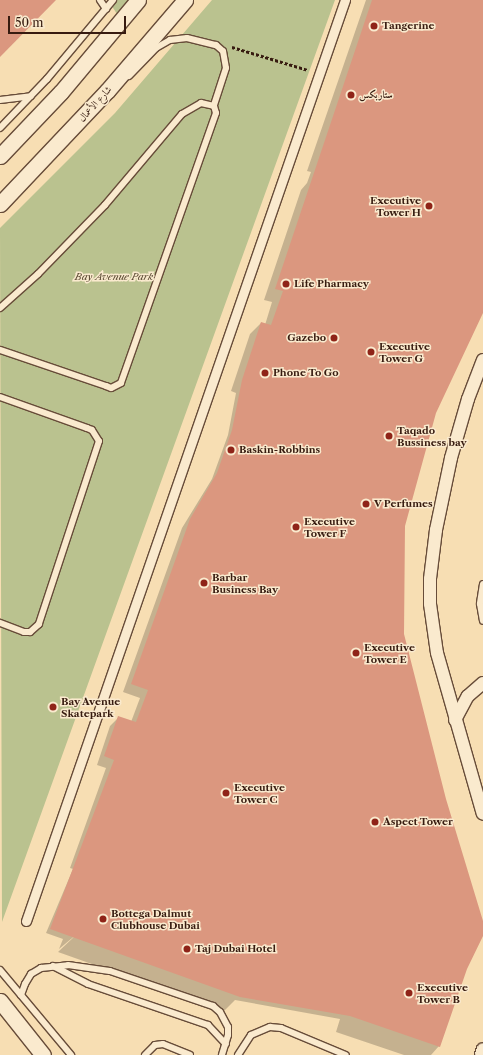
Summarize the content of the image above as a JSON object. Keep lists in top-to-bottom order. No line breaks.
{"streets":{"street":["شارع الأعمال"]},"parks":["Bay Avenue Park"],"places":["Tangerine","ستاربكس","Executive Tower H","Life Pharmacy","Gazebo","Executive Tower G","Phone To Go","Taqado Bussiness bay","Baskin-Robbins","V Perfumes","Executive Tower F","Barbar Business Bay","Executive Tower E","Bay Avenue Skatepark","Executive Tower C","Aspect Tower","Bottega Dalmut Clubhouse Dubai","Taj Dubai Hotel","Executive Tower B"],"scale_bar":"50 m"}
